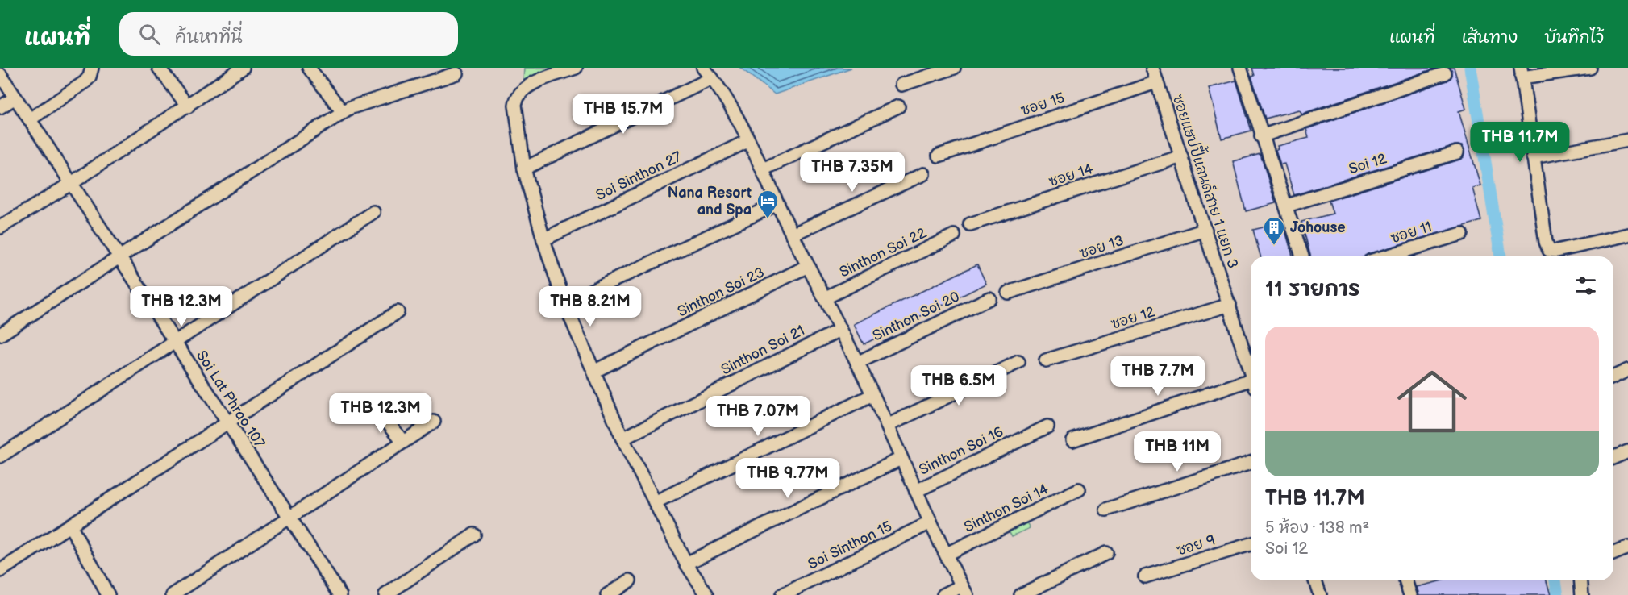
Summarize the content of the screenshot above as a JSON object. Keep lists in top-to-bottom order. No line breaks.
{"streets":{"street":["ซอย 15","Soi 12","ซอย 14","Soi Sinthon 27","ซอยแฮปปี้แลนด์สาย 1 แยก 3","ซอย 11","ซอย 13","Sinthon Soi 22","Sinthon Soi 23","Sinthon Soi 20","ซอย 12","Sinthon Soi 21","Soi Lat Phrao 107","Sinthon Soi 16","Sinthon Soi 14","Soi Sinthon 15","ซอย 9"]},"crossings":[["ซอย 15","ซอยแฮปปี้แลนด์สาย 1 แยก 3"],["ซอย 14","ซอยแฮปปี้แลนด์สาย 1 แยก 3"],["ซอยแฮปปี้แลนด์สาย 1 แยก 3","ซอย 13"],["ซอยแฮปปี้แลนด์สาย 1 แยก 3","ซอย 12"]],"places":{"hotel":["Nana Resort and Spa"],"building":["Johouse"]},"page":{"header":"แผนที่","search":"ค้นหาที่นี่","nav":["แผนที่","เส้นทาง","บันทึกไว้"],"price":["THB 15.7M","THB 11.7M","THB 7.35M","THB 12.3M","THB 8.21M","THB 7.7M","THB 6.5M","THB 12.3M","THB 7.07M","THB 11M","THB 9.77M"],"heading":"11 รายการ","list":[{"name":"THB 11.7M","note":"5 ห้อง · 138 m² · Soi 12"}]}}
